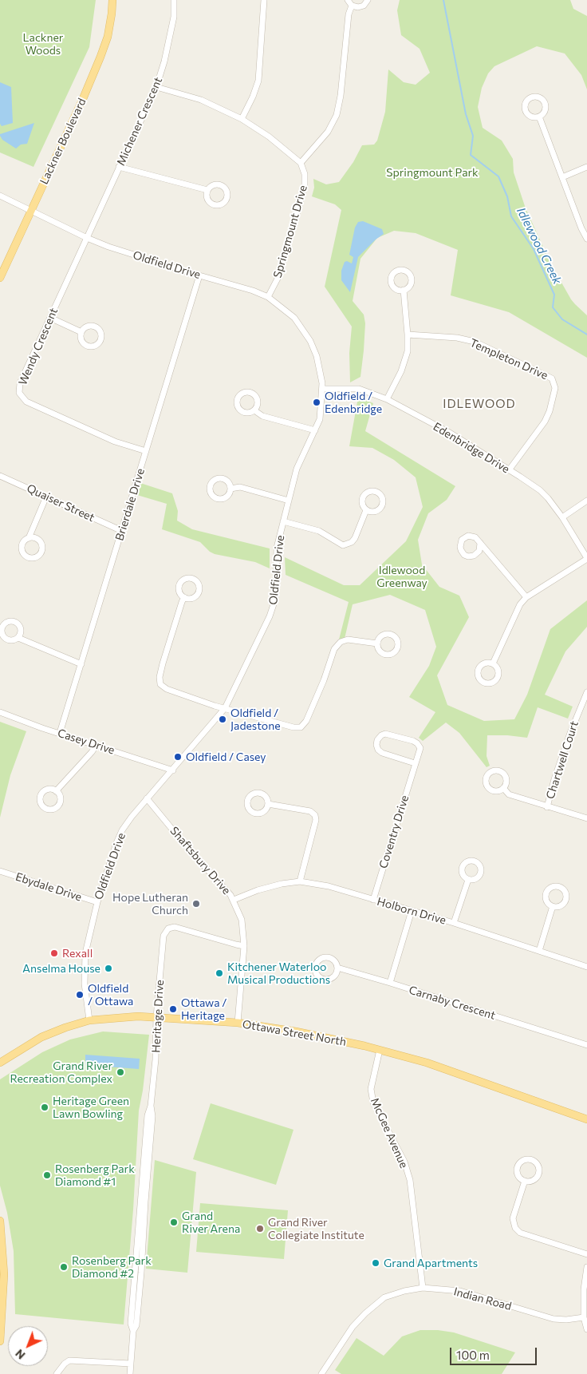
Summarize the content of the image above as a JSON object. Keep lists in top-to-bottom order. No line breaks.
{"streets":{"main road":["Lackner Boulevard","Ottawa Street North"],"street":["Michener Crescent","Springmount Drive","Oldfield Drive","Wendy Crescent","Templeton Drive","Edenbridge Drive","Quaiser Street","Brierdale Drive","Casey Drive","Chartwell Court","Coventry Drive","Shaftsbury Drive","Ebydale Drive","Holborn Drive","Carnaby Crescent","Heritage Drive","McGee Avenue","Indian Road"]},"crossings":[["Michener Crescent","Oldfield Drive"],["Michener Crescent","Wendy Crescent"],["Lackner Boulevard","Oldfield Drive"],["Springmount Drive","Oldfield Drive"],["Oldfield Drive","Wendy Crescent"],["Oldfield Drive","Edenbridge Drive"],["Oldfield Drive","Brierdale Drive"],["Oldfield Drive","Casey Drive"],["Oldfield Drive","Shaftsbury Drive"],["Oldfield Drive","Ebydale Drive"],["Oldfield Drive","Ottawa Street North"],["Wendy Crescent","Brierdale Drive"],["Templeton Drive","Edenbridge Drive"],["Quaiser Street","Brierdale Drive"],["Brierdale Drive","Casey Drive"],["Coventry Drive","Holborn Drive"],["Shaftsbury Drive","Holborn Drive"],["Shaftsbury Drive","Heritage Drive"],["Shaftsbury Drive","Ottawa Street North"],["Heritage Drive","Ottawa Street North"],["Ottawa Street North","McGee Avenue"],["McGee Avenue","Indian Road"]],"districts":["IDLEWOOD"],"water":["Idlewood Creek"],"parks":["Lackner Woods","Springmount Park","Idlewood Greenway"],"places":["Oldfield / Edenbridge","Oldfield / Jadestone","Oldfield / Casey","Hope Lutheran Church","Rexall","Anselma House","Kitchener Waterloo Musical Productions","Oldfield / Ottawa","Ottawa / Heritage","Grand River Recreation Complex","Heritage Green Lawn Bowling","Rosenberg Park Diamond #1","Grand River Arena","Grand River Collegiate Institute","Grand Apartments","Rosenberg Park Diamond #2"],"scale_bar":"100 m","north":"bottom left"}
